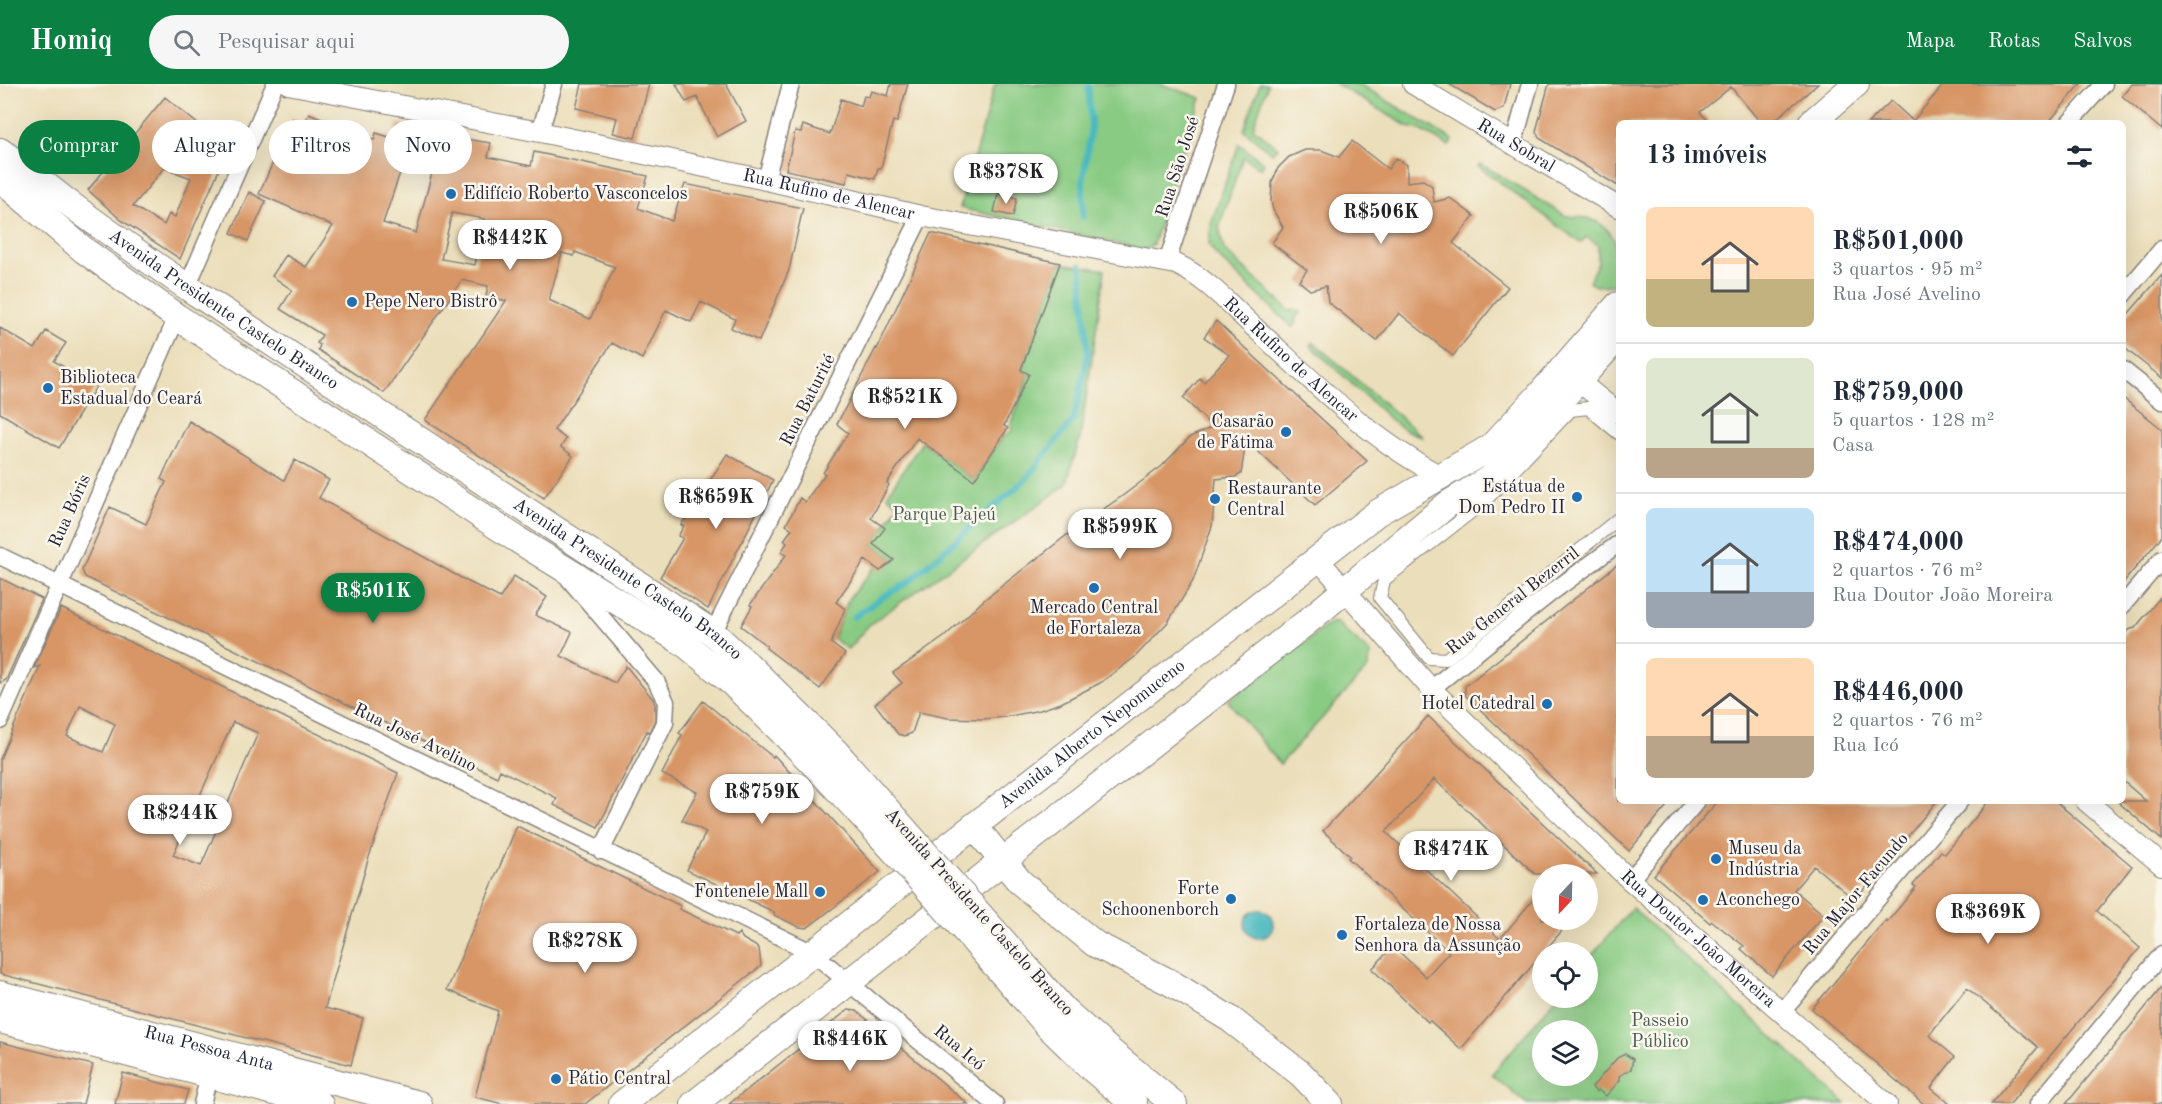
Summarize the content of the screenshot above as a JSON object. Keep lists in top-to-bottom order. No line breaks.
{"streets":{"main road":["Avenida Presidente Castelo Branco","Avenida Alberto Nepomuceno","Rua Pessoa Anta"],"street":["Rua Sobral","Rua São José","Rua Rufino de Alencar","Rua Baturité","Rua Bóris","Rua General Bezerril","Rua José Avelino","Rua Major Facundo","Rua Doutor João Moreira","Rua Icó"]},"crossings":[["Rua São José","Rua Rufino de Alencar"],["Rua Rufino de Alencar","Rua Baturité"],["Rua Rufino de Alencar","Avenida Alberto Nepomuceno"],["Avenida Presidente Castelo Branco","Rua Baturité"],["Avenida Presidente Castelo Branco","Rua Bóris"],["Rua Bóris","Rua José Avelino"],["Rua General Bezerril","Rua Doutor João Moreira"],["Avenida Alberto Nepomuceno","Rua José Avelino"],["Avenida Alberto Nepomuceno","Rua Doutor João Moreira"],["Avenida Alberto Nepomuceno","Rua Icó"],["Rua José Avelino","Rua Icó"],["Rua Major Facundo","Rua Doutor João Moreira"]],"parks":["Parque Pajeú","Passeio Público"],"places":["Edifício Roberto Vasconcelos","Pepe Nero Bistrô","Biblioteca Estadual do Ceará","Casarão de Fátima","Estátua de Dom Pedro II","Restaurante Central","Mercado Central de Fortaleza","Hotel Catedral","Museu da Indústria","Fontenele Mall","Forte Schoonenborch","Aconchego","Fortaleza de Nossa Senhora da Assunção","Pátio Central"],"north":"bottom","page":{"header":"Homiq","search":"Pesquisar aqui","nav":["Mapa","Rotas","Salvos"],"chip":["Comprar","Alugar","Filtros","Novo"],"heading":"13 imóveis","price":["R$378K","R$506K","R$442K","R$521K","R$659K","R$599K","R$501K","R$759K","R$244K","R$474K","R$369K","R$278K","R$446K"],"list":[{"name":"R$501,000","note":"3 quartos · 95 m² · Rua José Avelino"},{"name":"R$759,000","note":"5 quartos · 128 m² · Casa"},{"name":"R$474,000","note":"2 quartos · 76 m² · Rua Doutor João Moreira"},{"name":"R$446,000","note":"2 quartos · 76 m² · Rua Icó"}]}}
